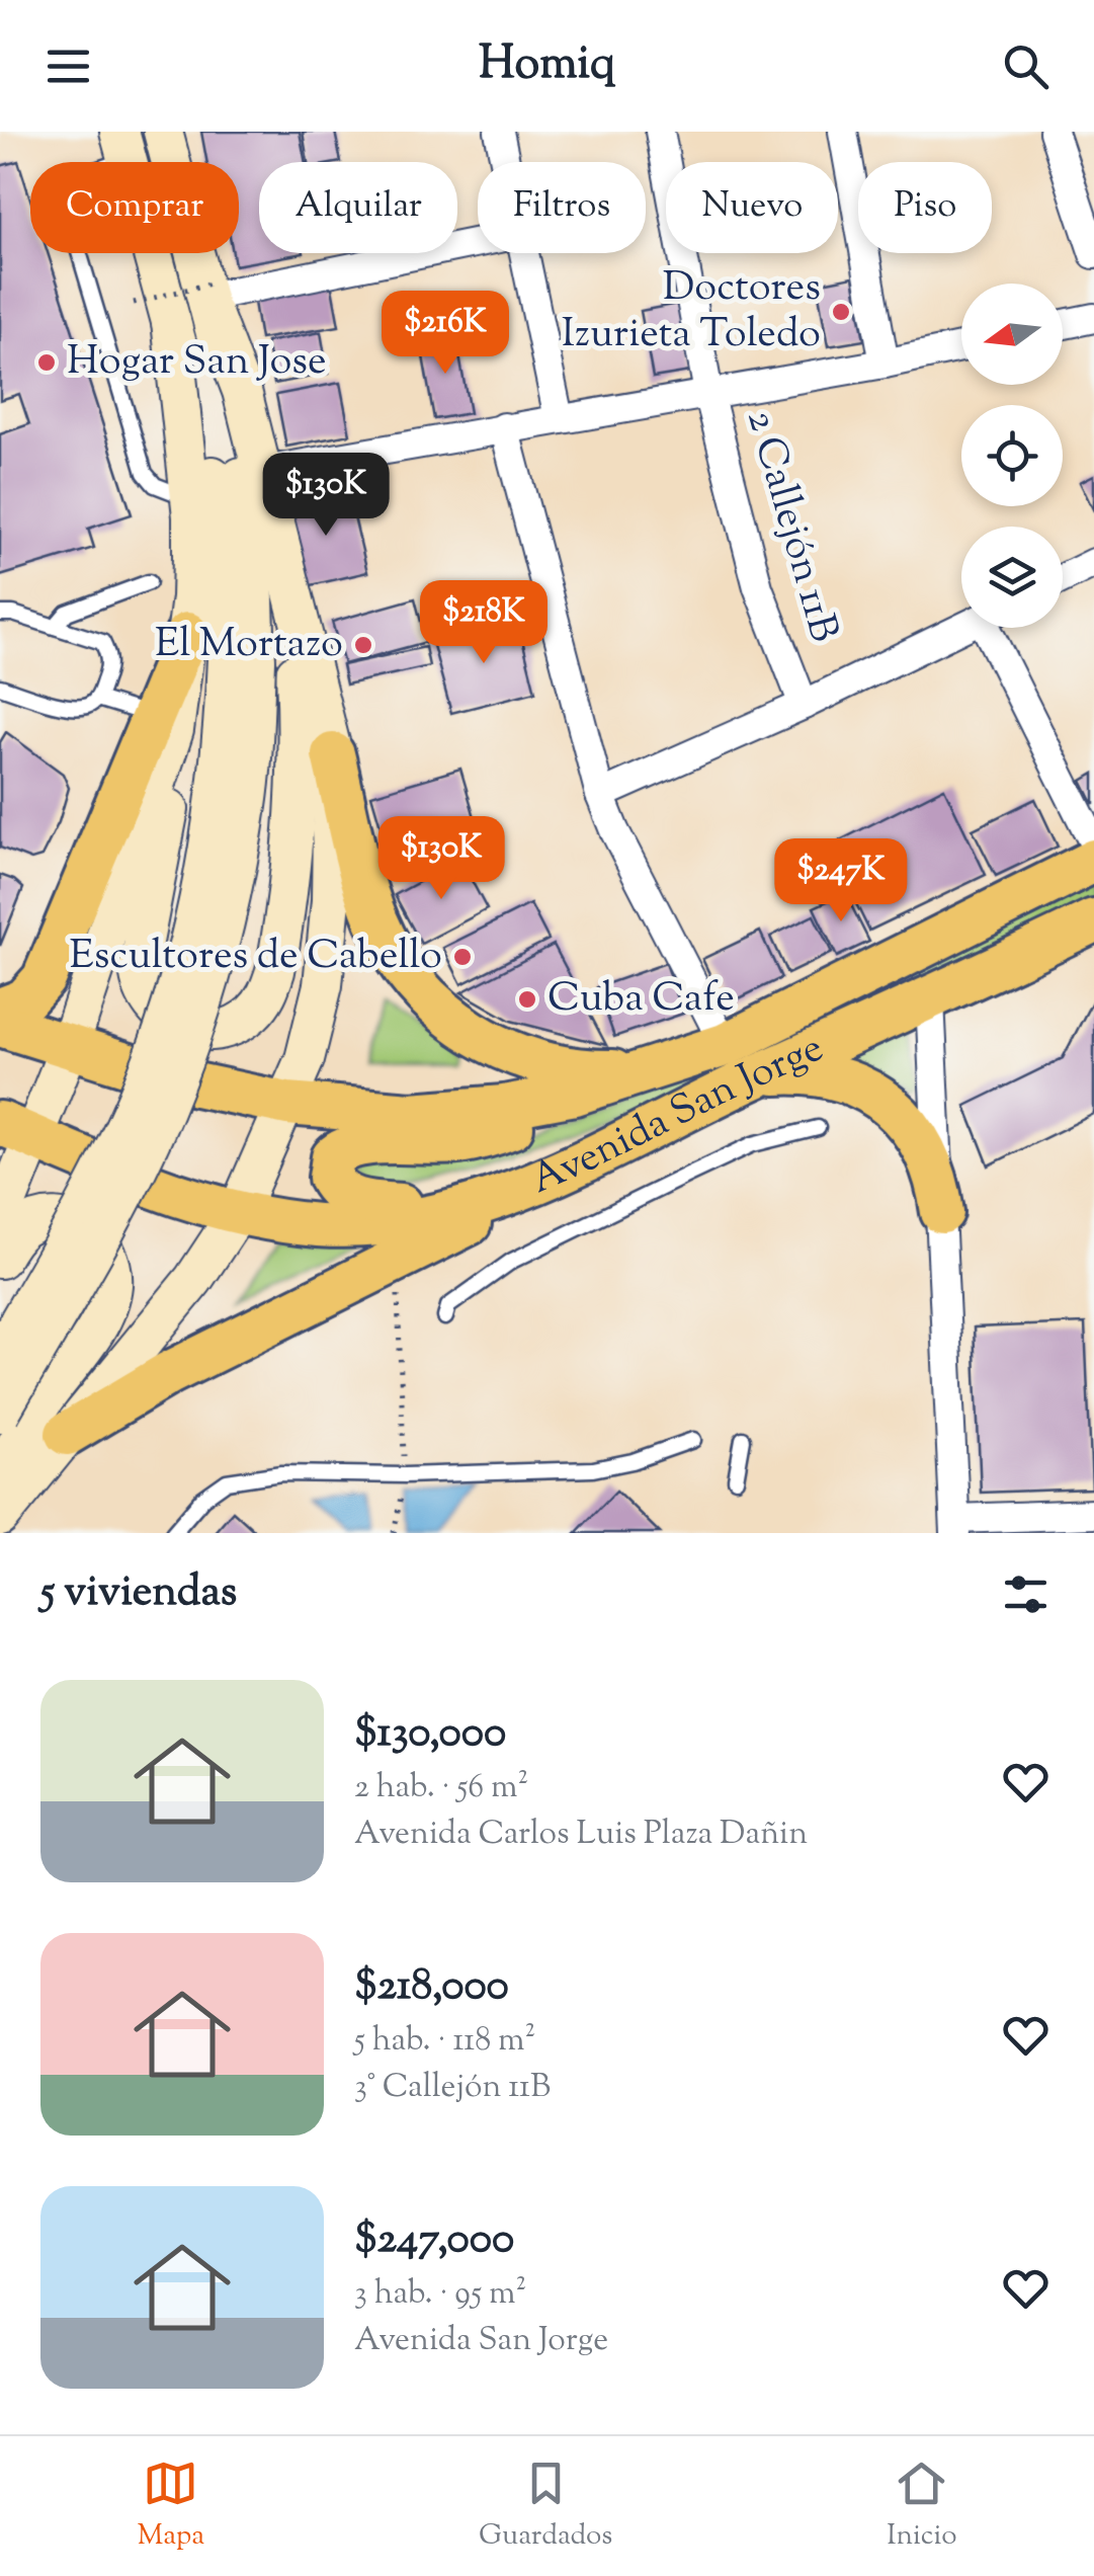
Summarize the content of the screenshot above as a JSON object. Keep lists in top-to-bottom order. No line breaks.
{"streets":{"main road":["Avenida San Jorge"],"street":["2 Callejón 11B"]},"places":["Doctores Izurieta Toledo","Hogar San Jose","El Mortazo","Escultores de Cabello","Cuba Cafe"],"north":"left","page":{"header":"Homiq","chip":["Comprar","Alquilar","Filtros","Nuevo","Piso"],"price":["$216K","$130K","$218K","$130K","$247K"],"heading":"5 viviendas","list":[{"name":"$130,000","note":"2 hab. · 56 m² · Avenida Carlos Luis Plaza Dañin"},{"name":"$218,000","note":"5 hab. · 118 m² · 3° Callejón 11B"},{"name":"$247,000","note":"3 hab. · 95 m² · Avenida San Jorge"}],"tabs":["Mapa","Guardados","Inicio"]}}
